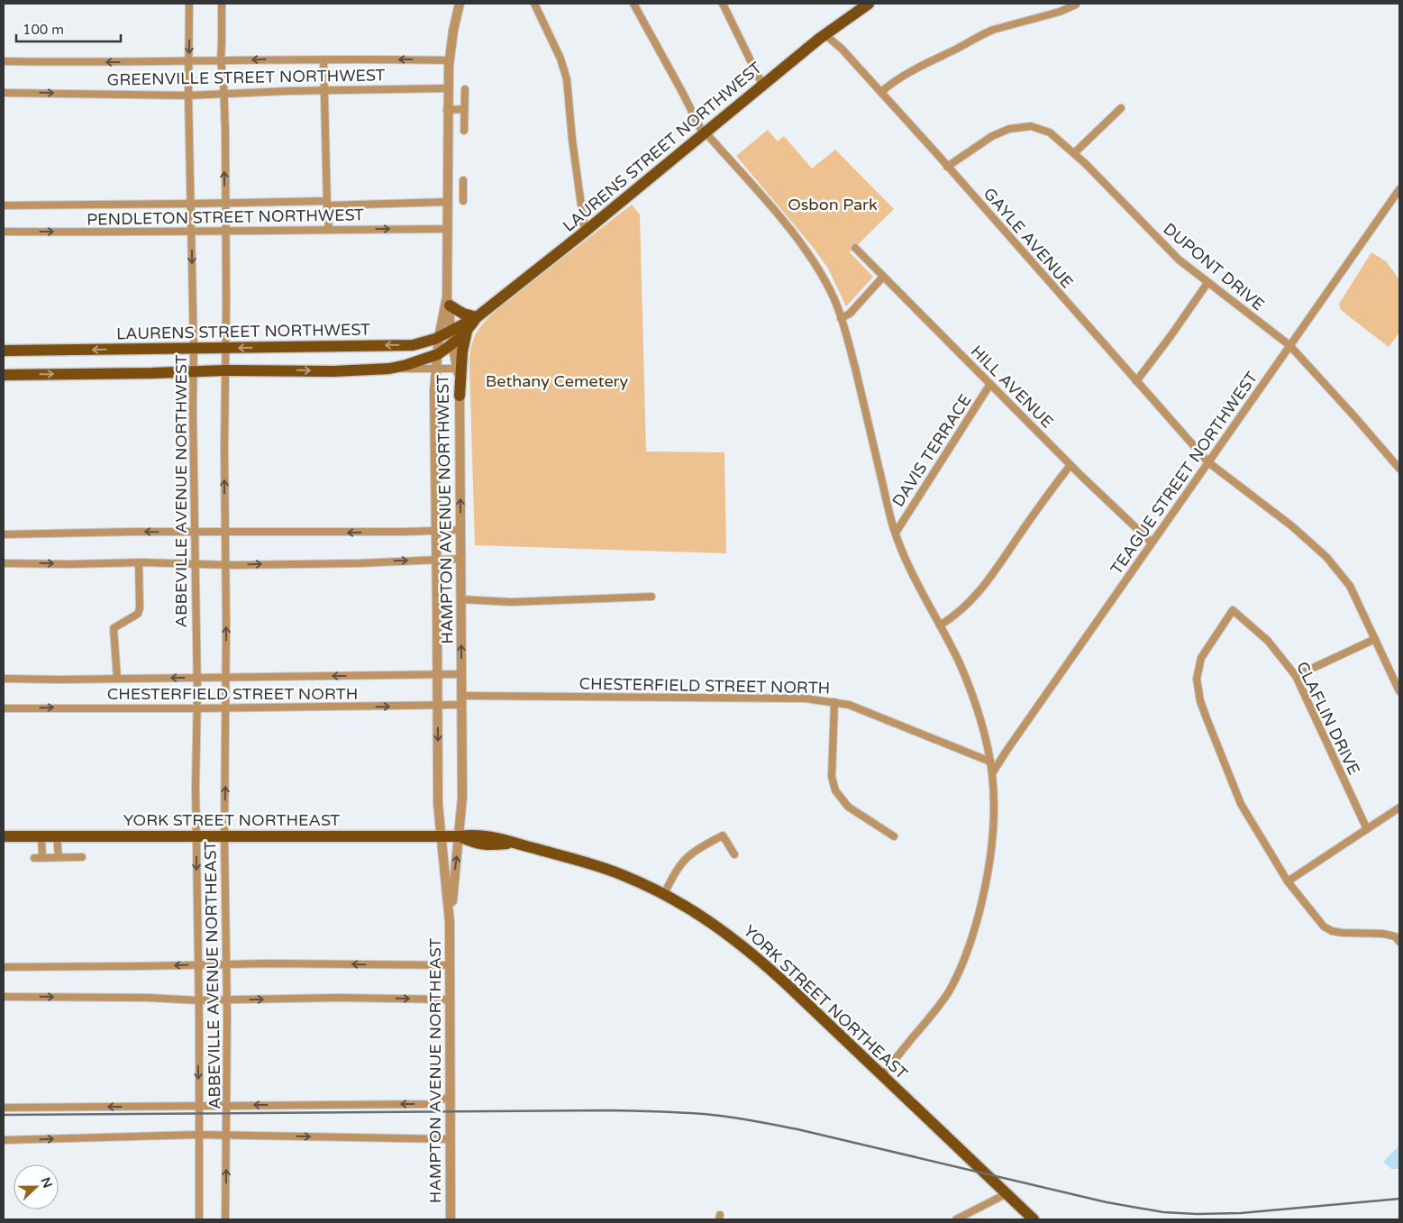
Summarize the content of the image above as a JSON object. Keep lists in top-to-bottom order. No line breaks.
{"streets":{"main road":["LAURENS STREET NORTHWEST","YORK STREET NORTHEAST"],"street":["GREENVILLE STREET NORTHWEST","PENDLETON STREET NORTHWEST","GAYLE AVENUE","DUPONT DRIVE","HILL AVENUE","DAVIS TERRACE","TEAGUE STREET NORTHWEST","ABBEVILLE AVENUE NORTHWEST","HAMPTON AVENUE NORTHWEST","CHESTERFIELD STREET NORTH","CLAFLIN DRIVE","ABBEVILLE AVENUE NORTHEAST","HAMPTON AVENUE NORTHEAST"]},"crossings":[["GREENVILLE STREET NORTHWEST","ABBEVILLE AVENUE NORTHWEST"],["GREENVILLE STREET NORTHWEST","HAMPTON AVENUE NORTHWEST"],["LAURENS STREET NORTHWEST","GAYLE AVENUE"],["LAURENS STREET NORTHWEST","ABBEVILLE AVENUE NORTHWEST"],["LAURENS STREET NORTHWEST","HAMPTON AVENUE NORTHWEST"],["PENDLETON STREET NORTHWEST","ABBEVILLE AVENUE NORTHWEST"],["PENDLETON STREET NORTHWEST","HAMPTON AVENUE NORTHWEST"],["GAYLE AVENUE","DUPONT DRIVE"],["GAYLE AVENUE","TEAGUE STREET NORTHWEST"],["DUPONT DRIVE","TEAGUE STREET NORTHWEST"],["HILL AVENUE","DAVIS TERRACE"],["HILL AVENUE","TEAGUE STREET NORTHWEST"],["ABBEVILLE AVENUE NORTHWEST","CHESTERFIELD STREET NORTH"],["ABBEVILLE AVENUE NORTHWEST","ABBEVILLE AVENUE NORTHEAST"],["HAMPTON AVENUE NORTHWEST","CHESTERFIELD STREET NORTH"],["HAMPTON AVENUE NORTHWEST","HAMPTON AVENUE NORTHEAST"],["CHESTERFIELD STREET NORTH","ABBEVILLE AVENUE NORTHEAST"],["CHESTERFIELD STREET NORTH","HAMPTON AVENUE NORTHEAST"],["YORK STREET NORTHEAST","ABBEVILLE AVENUE NORTHEAST"],["YORK STREET NORTHEAST","HAMPTON AVENUE NORTHEAST"]],"parks":["Osbon Park","Bethany Cemetery"],"scale_bar":"100 m","north":"right"}
